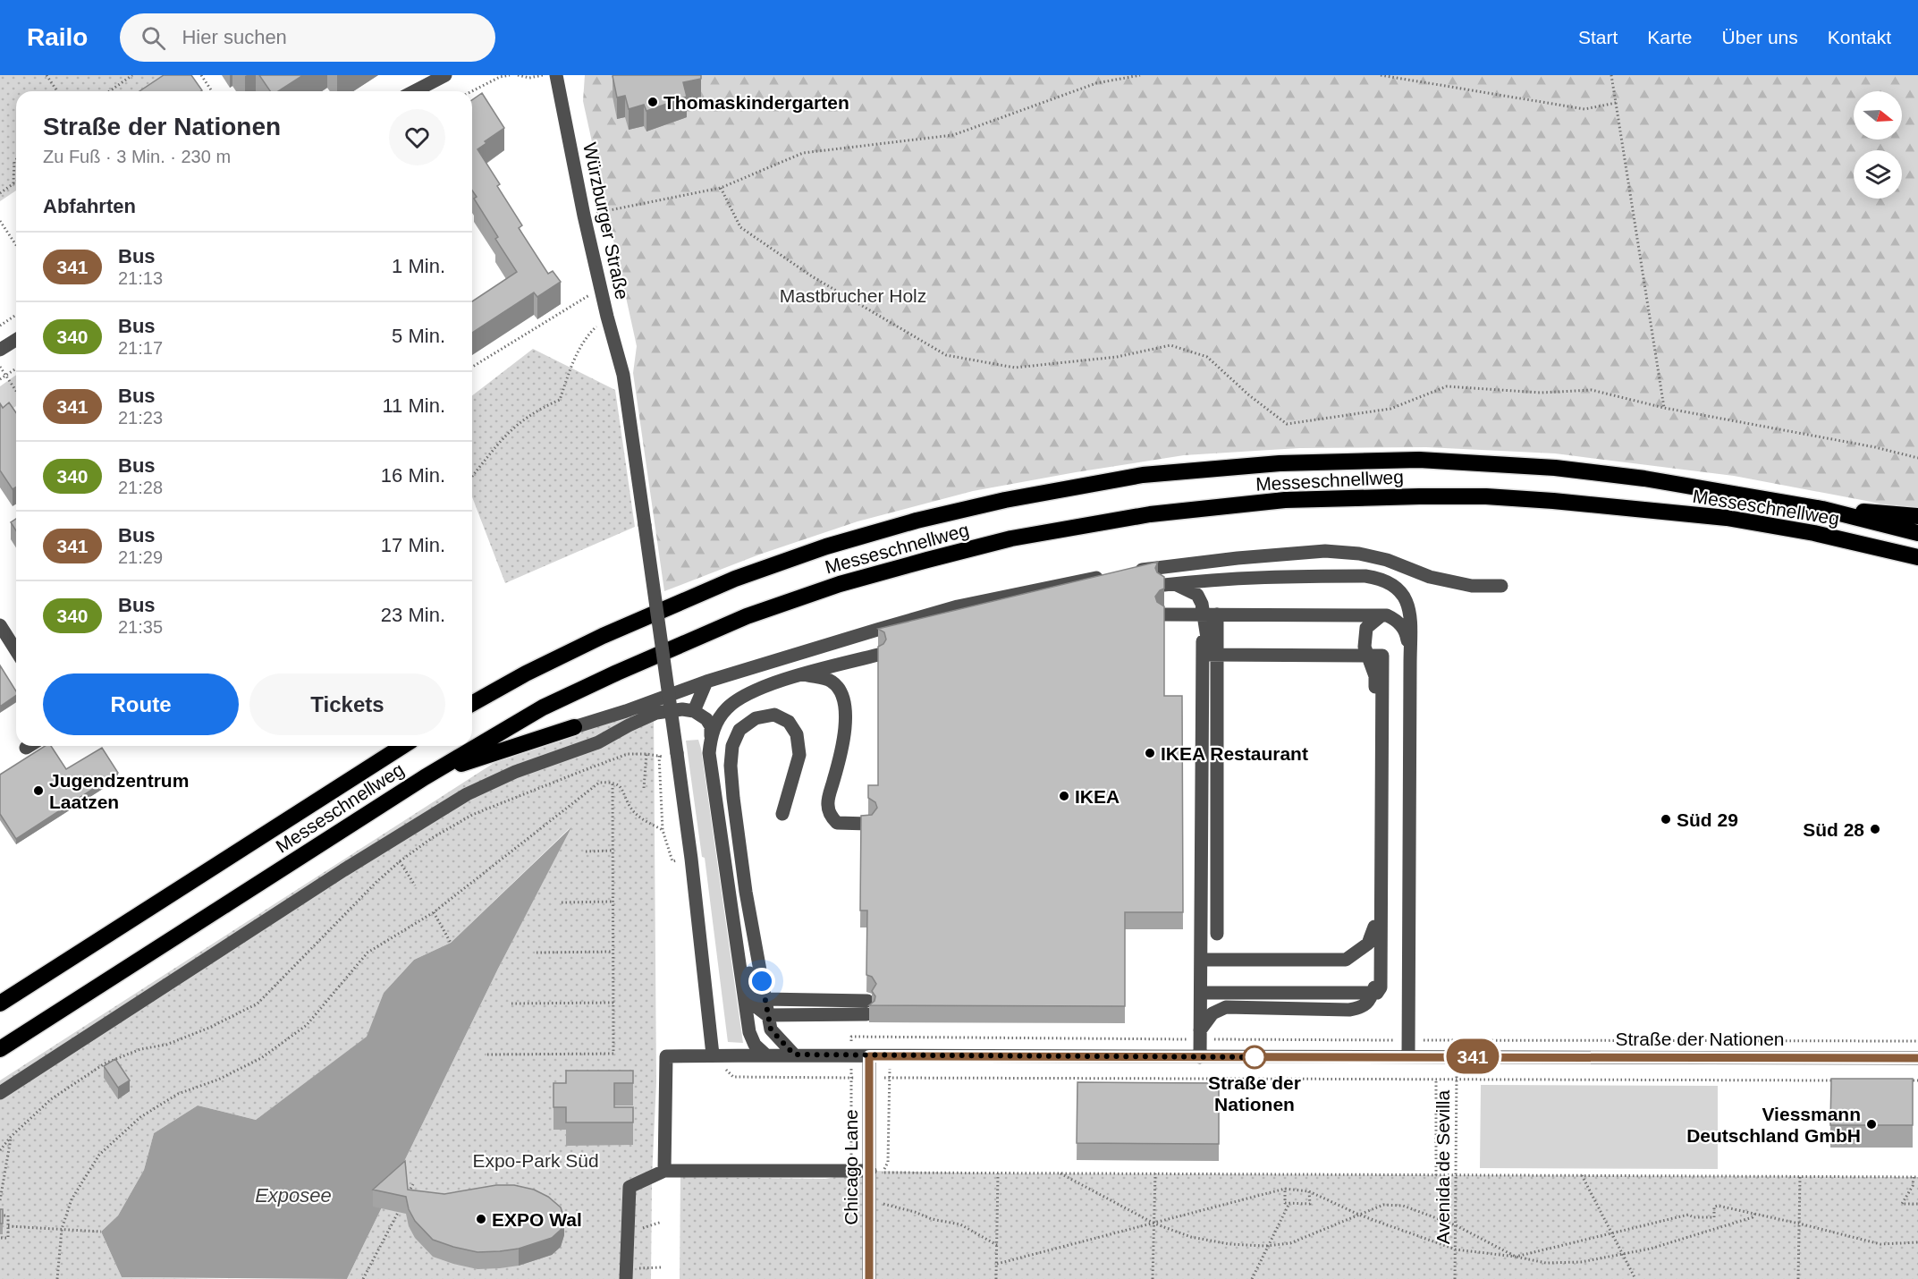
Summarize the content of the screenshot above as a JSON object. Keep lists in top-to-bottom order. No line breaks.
{"streets":{"highway":["Messeschnellweg"],"street":["Würzburger Straße","Straße der Nationen","Chicago Lane"],"path":["Avenida de Sevilla"]},"crossings":[["Würzburger Straße","Straße der Nationen"],["Straße der Nationen","Chicago Lane"],["Straße der Nationen","Avenida de Sevilla"]],"water":["Exposee"],"parks":["Mastbrucher Holz","Expo-Park Süd"],"places":["Thomaskindergarten","IKEA Restaurant","Jugendzentrum Laatzen","IKEA","Süd 29","Süd 28","Straße der Nationen","Viessmann Deutschland GmbH","EXPO Wal"],"lines":["bus line 341"],"north":"right","page":{"header":"Railo","search":"Hier suchen","nav":["Start","Karte","Über uns","Kontakt"],"on_map":"341","heading":[["Straße der Nationen","Zu Fuß · 3 Min. · 230 m"],"Abfahrten"],"list":[{"mark":"341","name":"Bus","note":"21:13","value":"1 Min."},{"mark":"340","name":"Bus","note":"21:17","value":"5 Min."},{"mark":"341","name":"Bus","note":"21:23","value":"11 Min."},{"mark":"340","name":"Bus","note":"21:28","value":"16 Min."},{"mark":"341","name":"Bus","note":"21:29","value":"17 Min."},{"mark":"340","name":"Bus","note":"21:35","value":"23 Min."}],"buttons":["Route","Tickets"]}}
